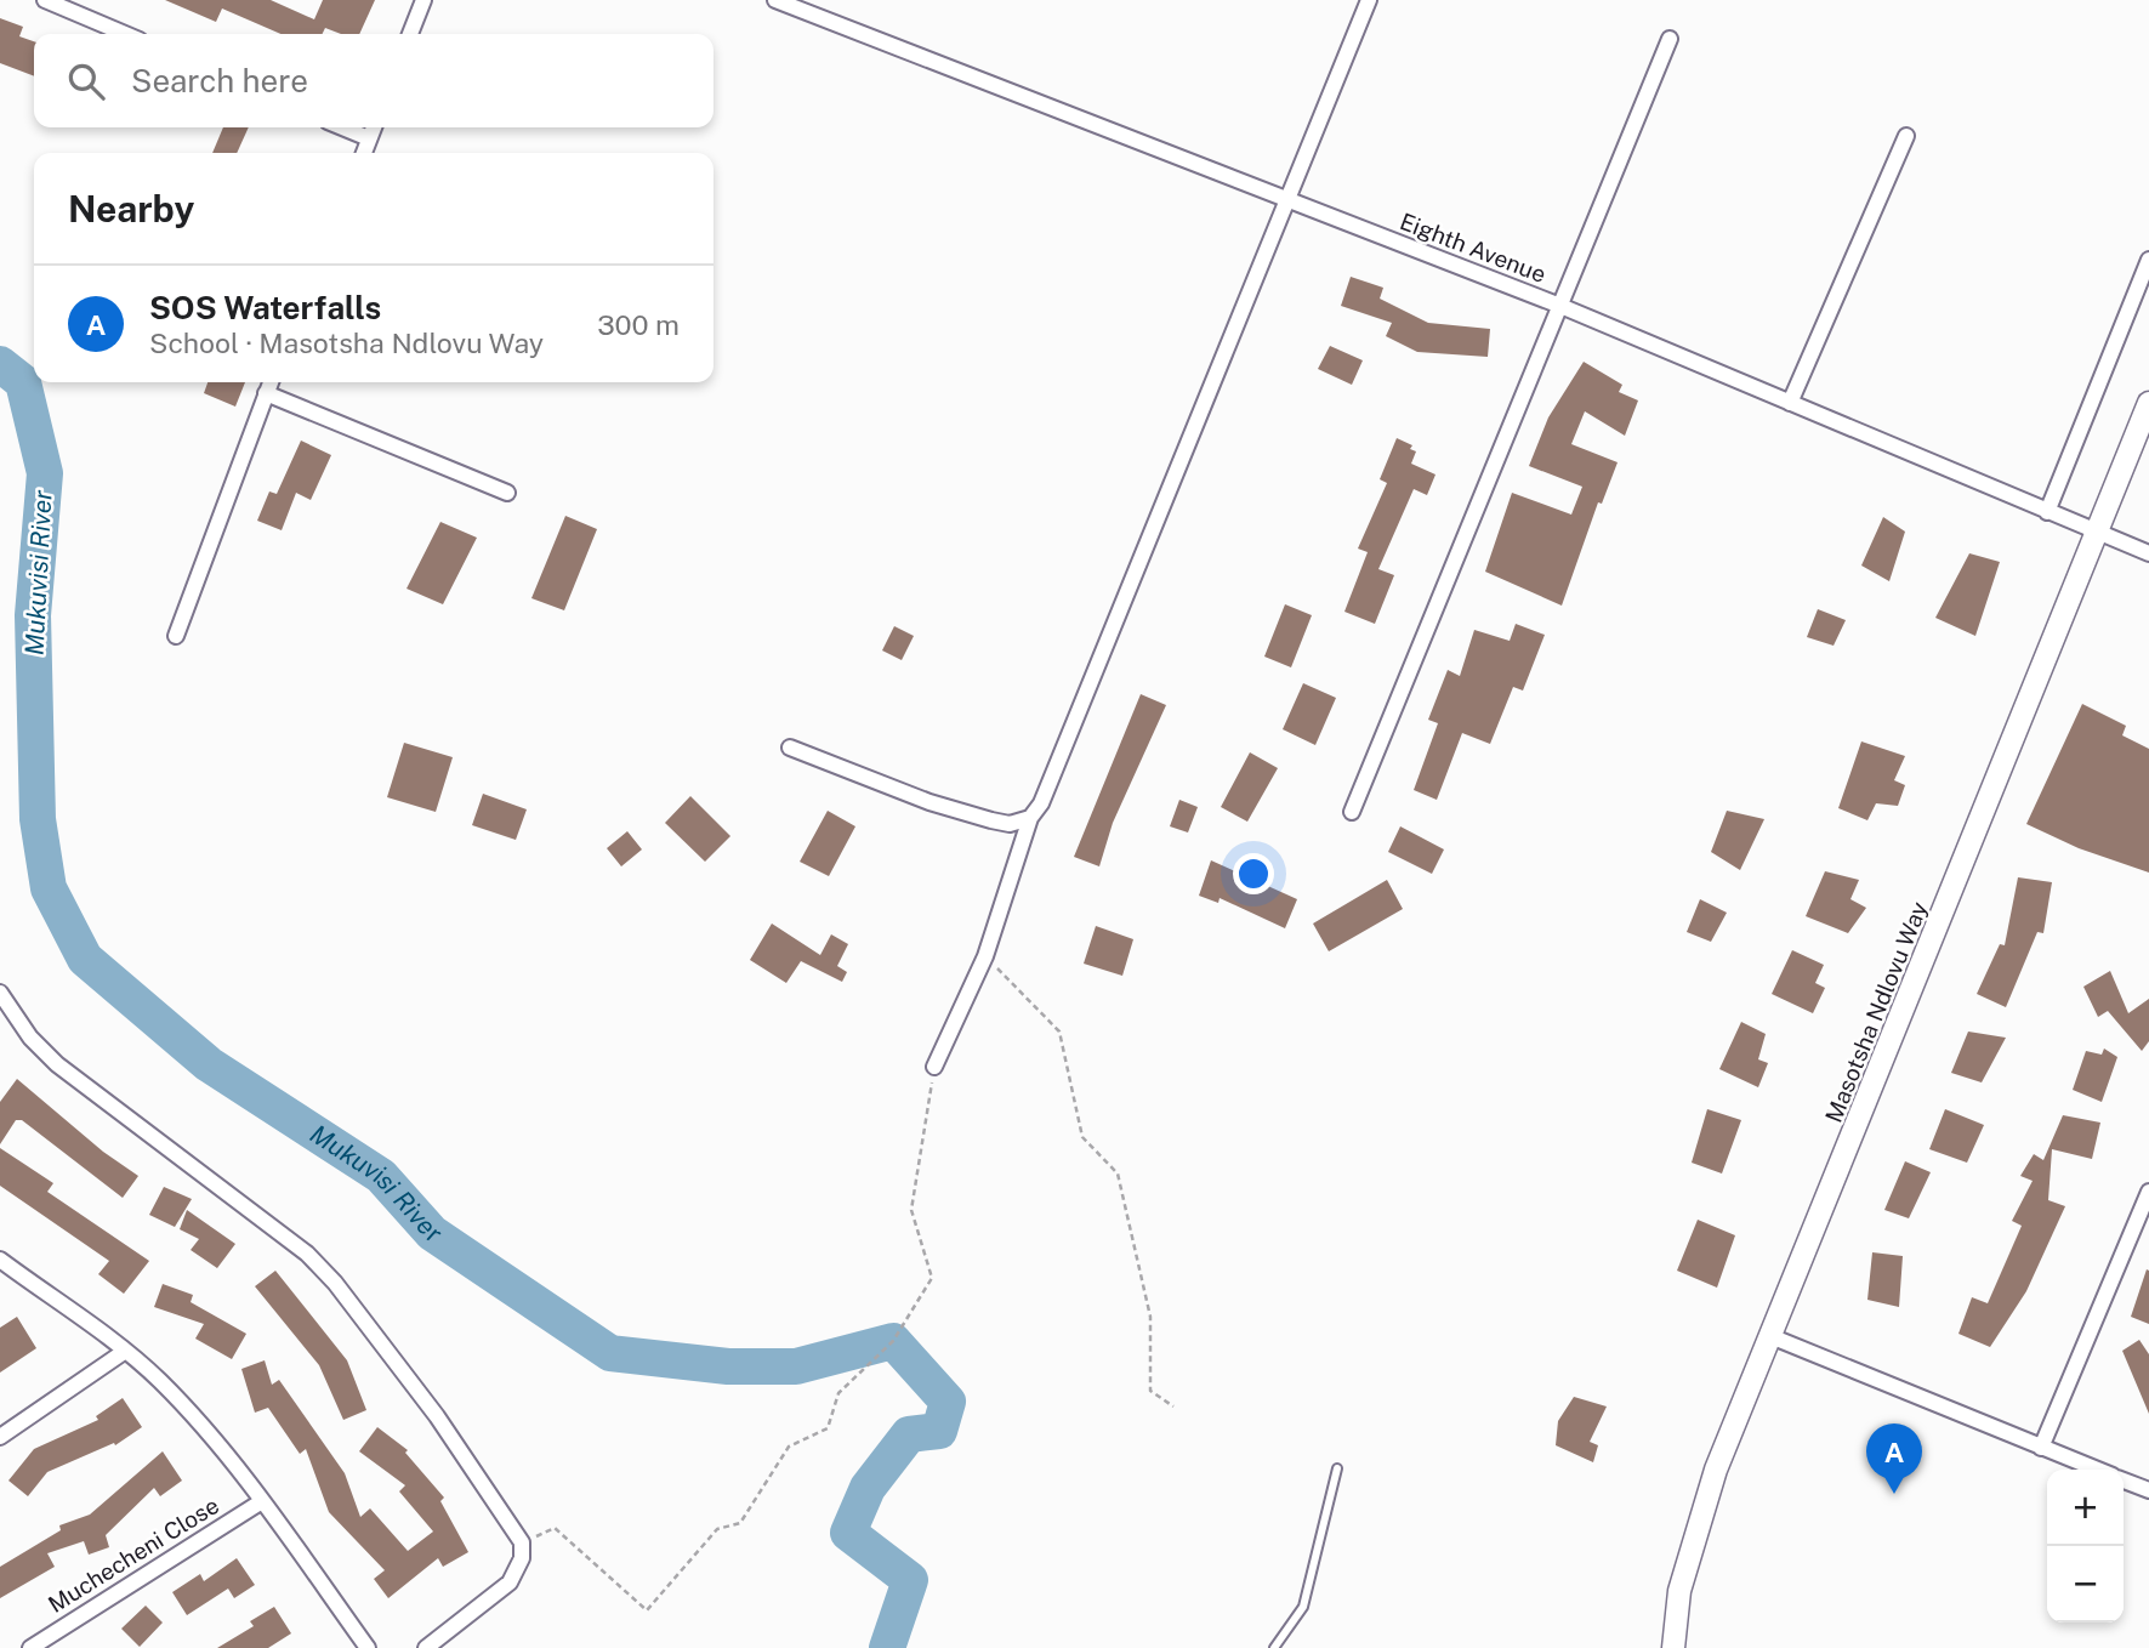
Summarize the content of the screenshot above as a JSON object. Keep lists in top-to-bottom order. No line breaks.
{"streets":{"street":["Eighth Avenue","Masotsha Ndlovu Way","Muchecheni Close"]},"crossings":[["Eighth Avenue","Masotsha Ndlovu Way"]],"water":["Mukuvisi River"],"page":{"search":"Search here","heading":"Nearby","list":[{"mark":"A","name":"SOS Waterfalls","note":"School · Masotsha Ndlovu Way","value":"300 m"}],"pins":"A","map_buttons":["+","−"]}}
